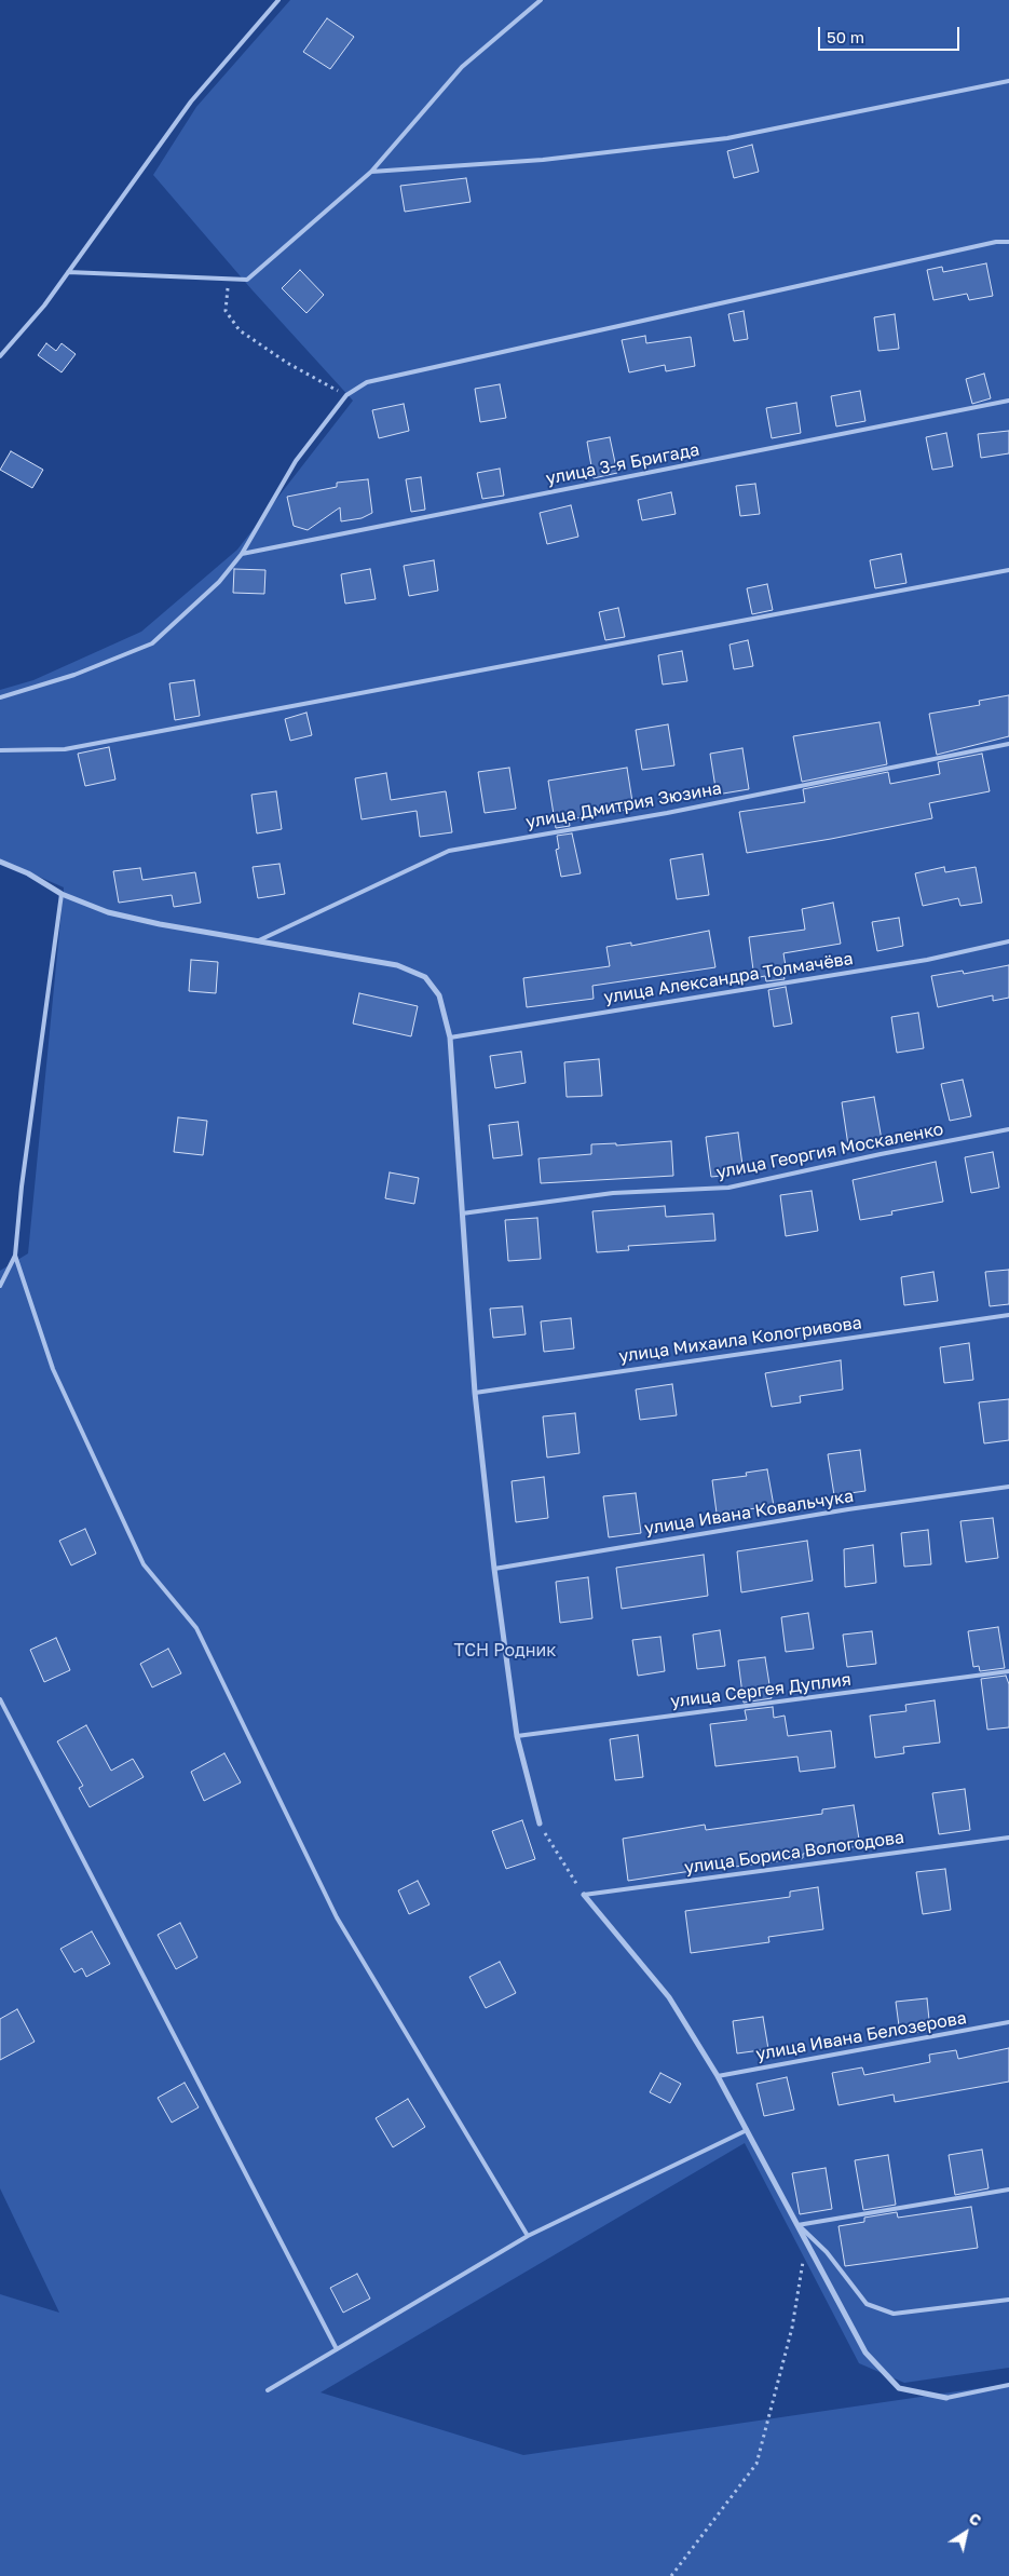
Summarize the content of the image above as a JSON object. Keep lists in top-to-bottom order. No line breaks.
{"streets":{"lane":["улица 3-я Бригада","улица Дмитрия Зюзина","улица Александра Толмачёва","улица Георгия Москаленко","улица Михаила Кологривова","улица Ивана Ковальчука","улица Сергея Дуплия","улица Бориса Вологодова","улица Ивана Белозерова"]},"parks":["ТСН Родник"],"scale_bar":"50 m","north":"top right"}
